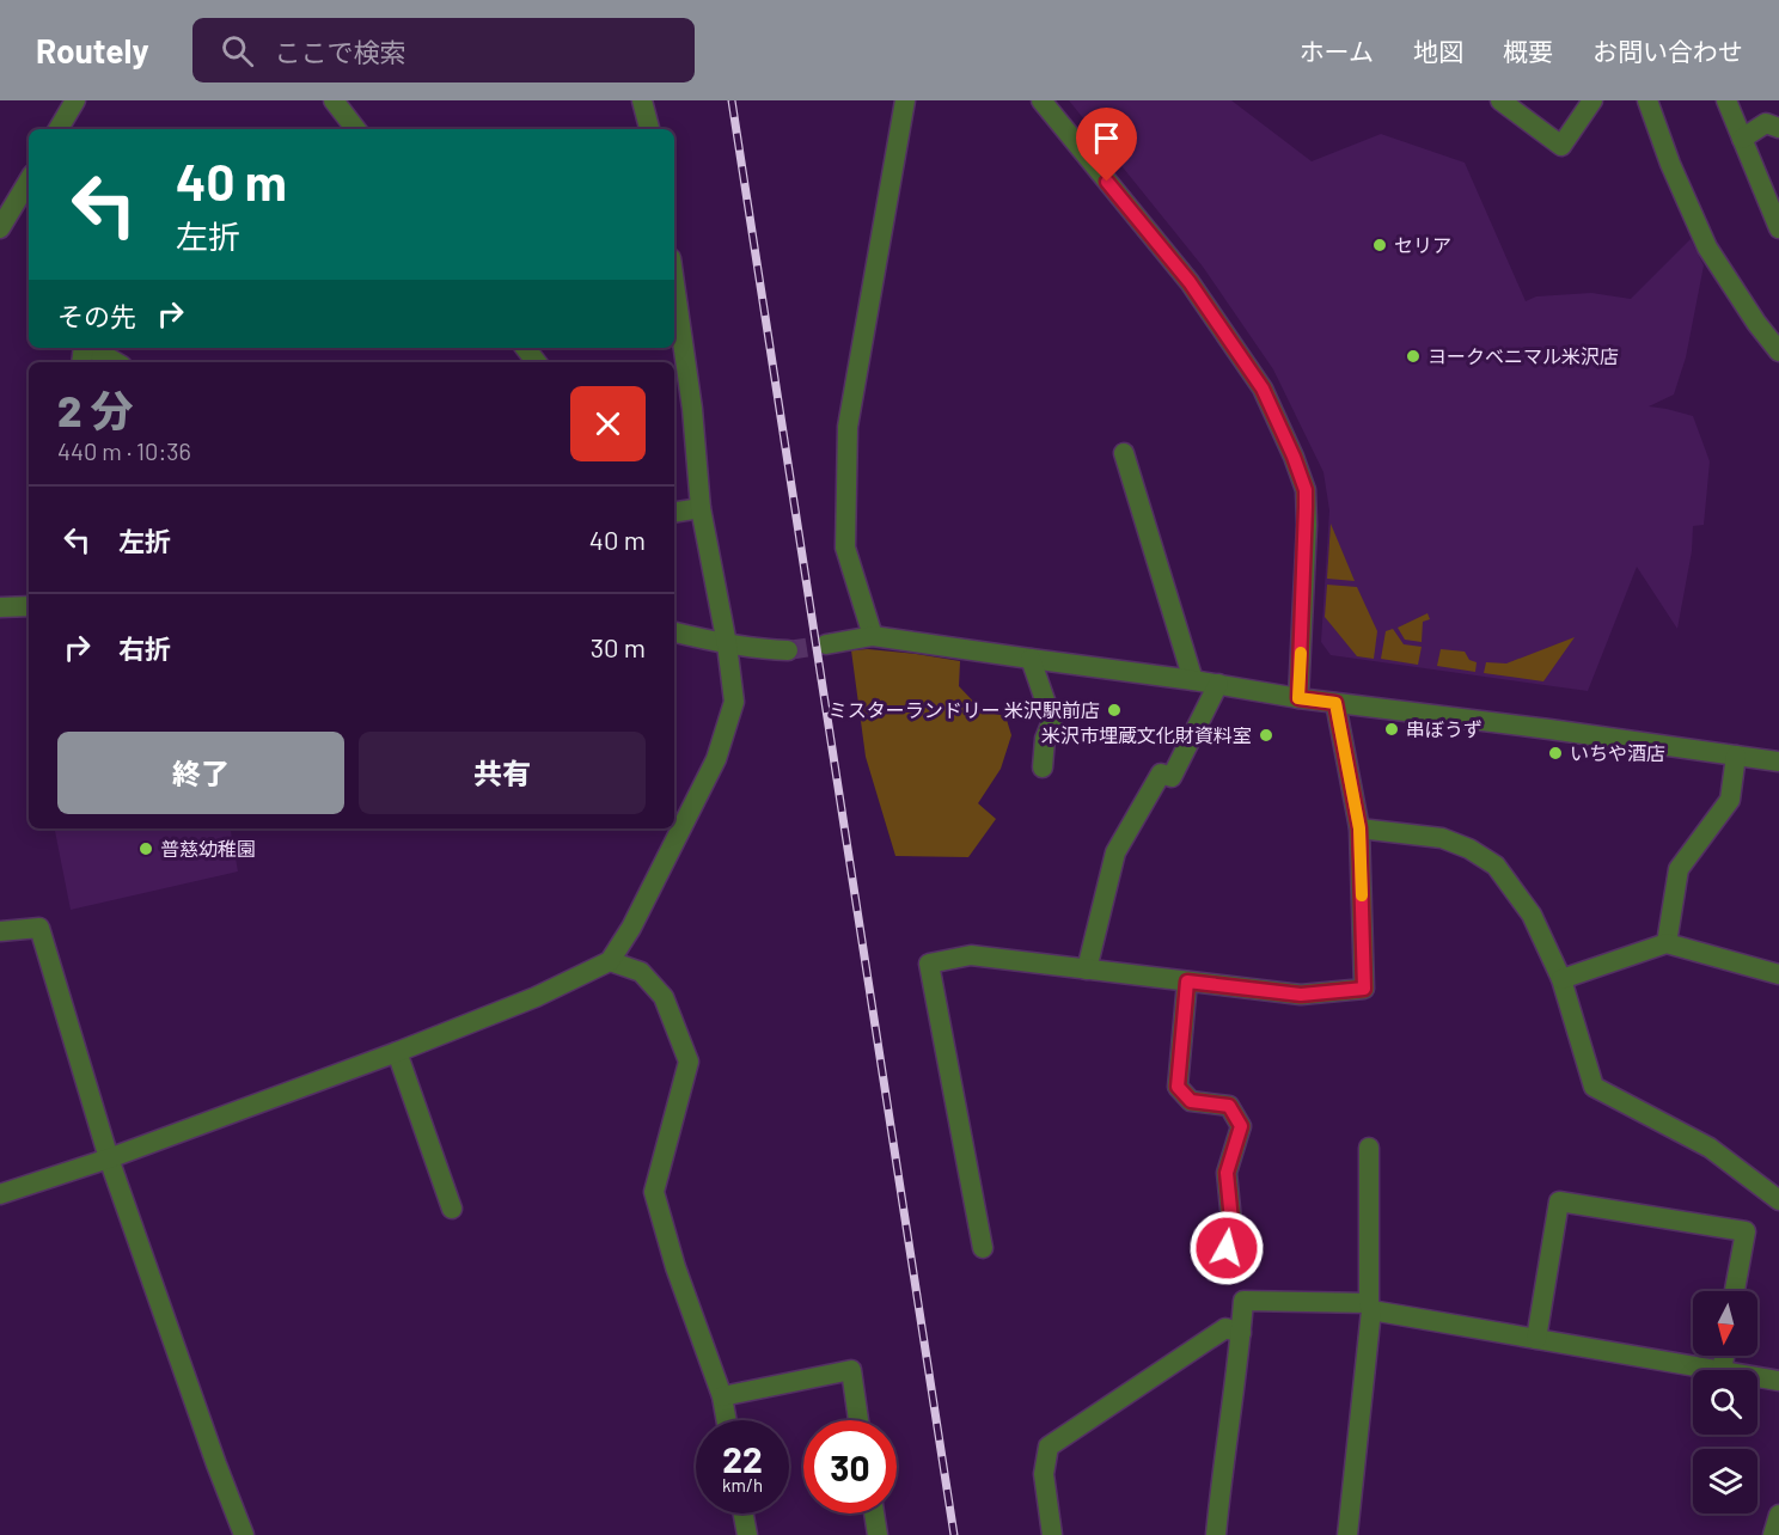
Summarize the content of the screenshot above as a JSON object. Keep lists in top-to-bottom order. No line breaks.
{"places":["セリア","ヨークベニマル米沢店","ミスターランドリー 米沢駅前店","串ぼうず","米沢市埋蔵文化財資料室","いちや酒店","普慈幼稚園"],"north":"bottom","page":{"header":"Routely","search":"ここで検索","nav":["ホーム","地図","概要","お問い合わせ"],"turn":["40 m","左折"],"then":"その先","heading":["2 分","440 m · 10:36"],"list":[{"name":"左折","value":"40 m"},{"name":"右折","value":"30 m"}],"buttons":["終了","共有"],"speed":"22 km/h","limit":"30"}}
